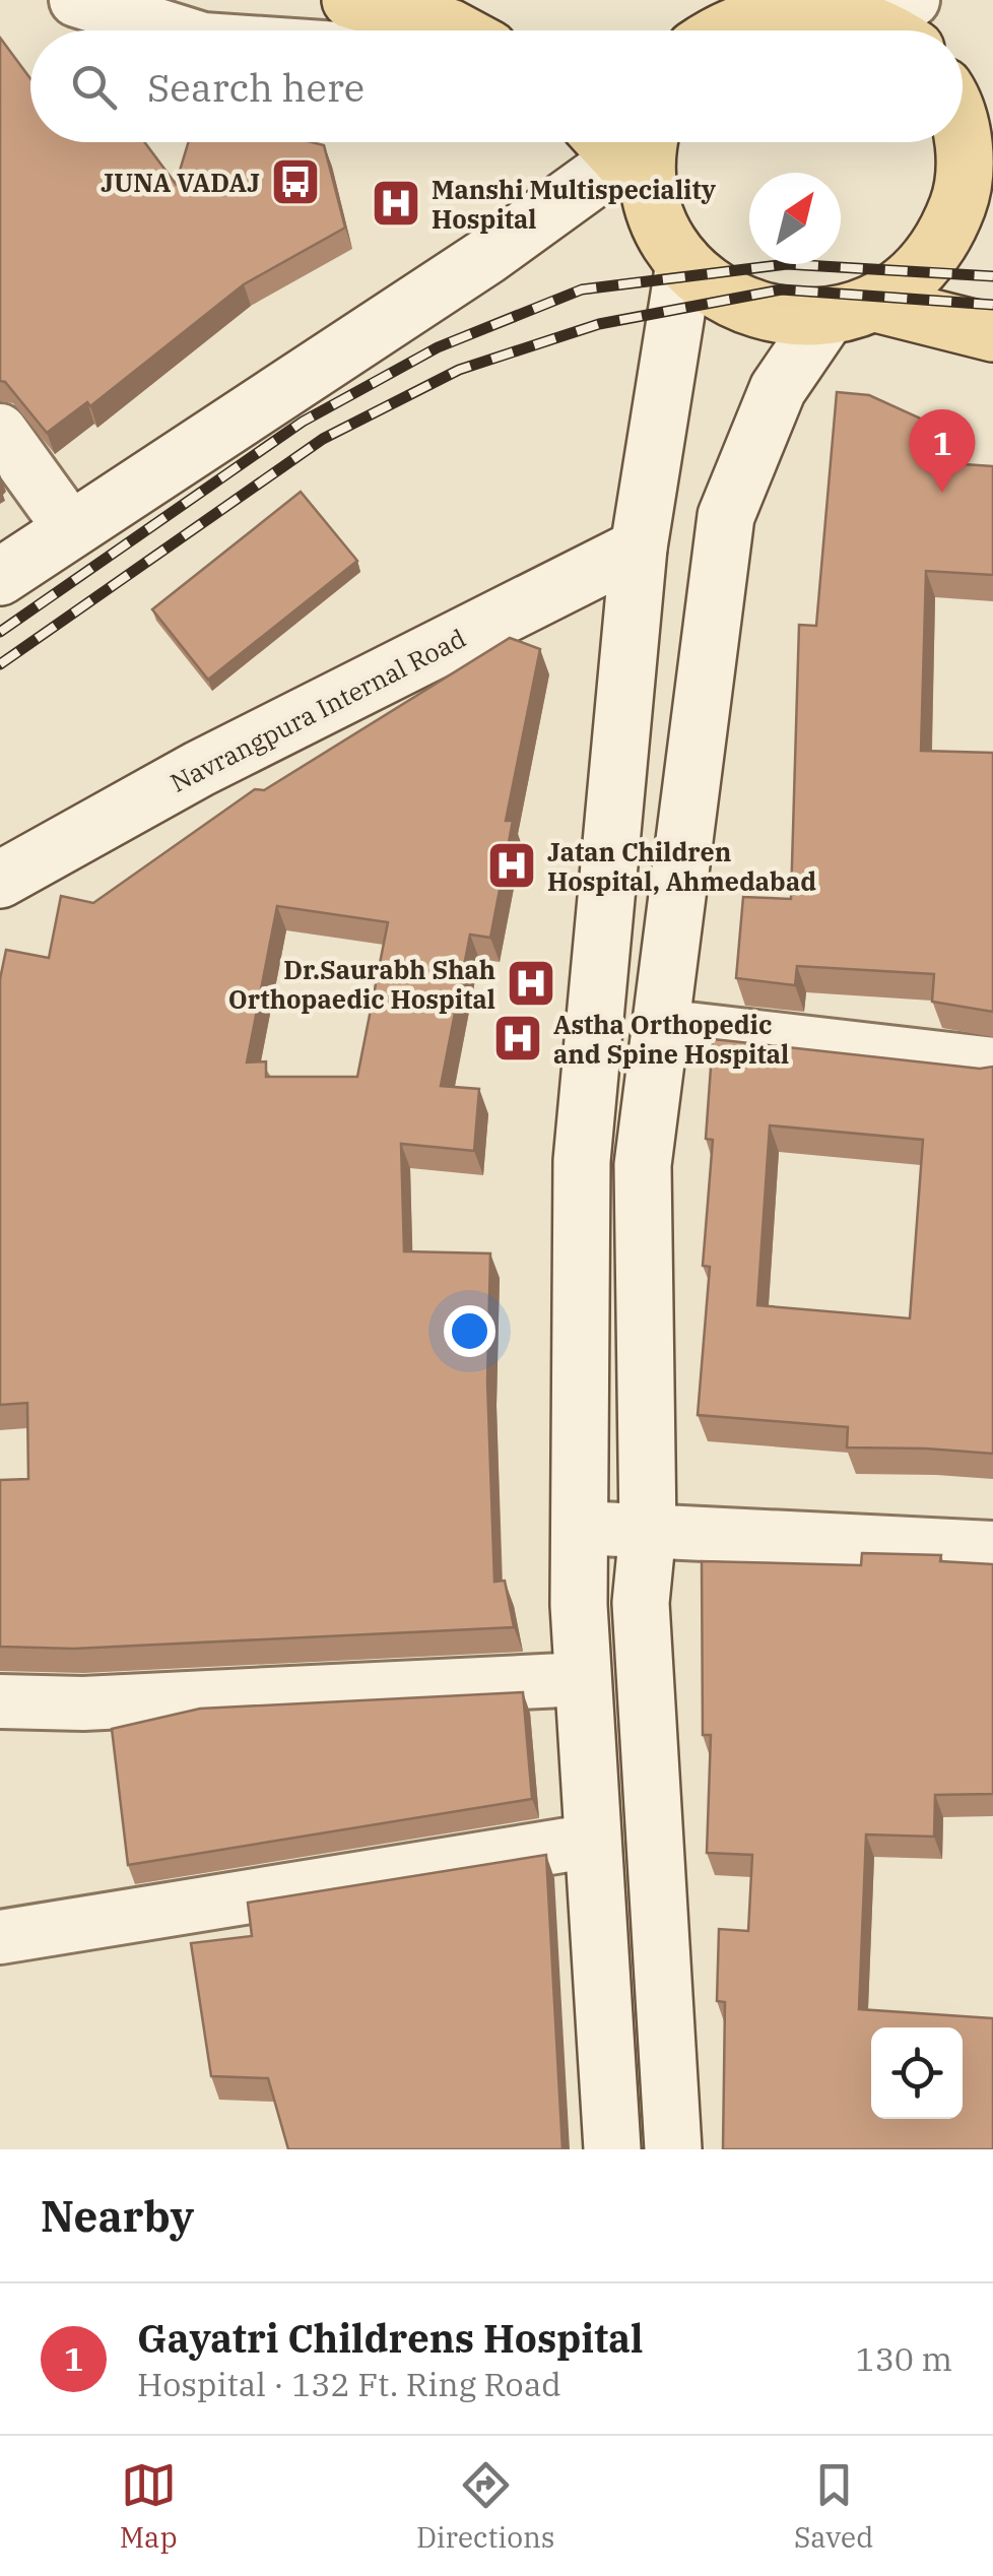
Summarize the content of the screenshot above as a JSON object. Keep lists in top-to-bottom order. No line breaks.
{"streets":{"main road":["Navrangpura Internal Road"]},"places":{"bus stop":["JUNA VADAJ"],"hospital":["Manshi Multispeciality Hospital","Jatan Children Hospital, Ahmedabad","Dr.Saurabh Shah Orthopaedic Hospital","Astha Orthopedic and Spine Hospital"]},"north":"top right","page":{"search":"Search here","pins":"1","heading":"Nearby","list":[{"mark":"1","name":"Gayatri Childrens Hospital","note":"Hospital · 132 Ft. Ring Road","value":"130 m"}],"nav":["Map","Directions","Saved"]}}
